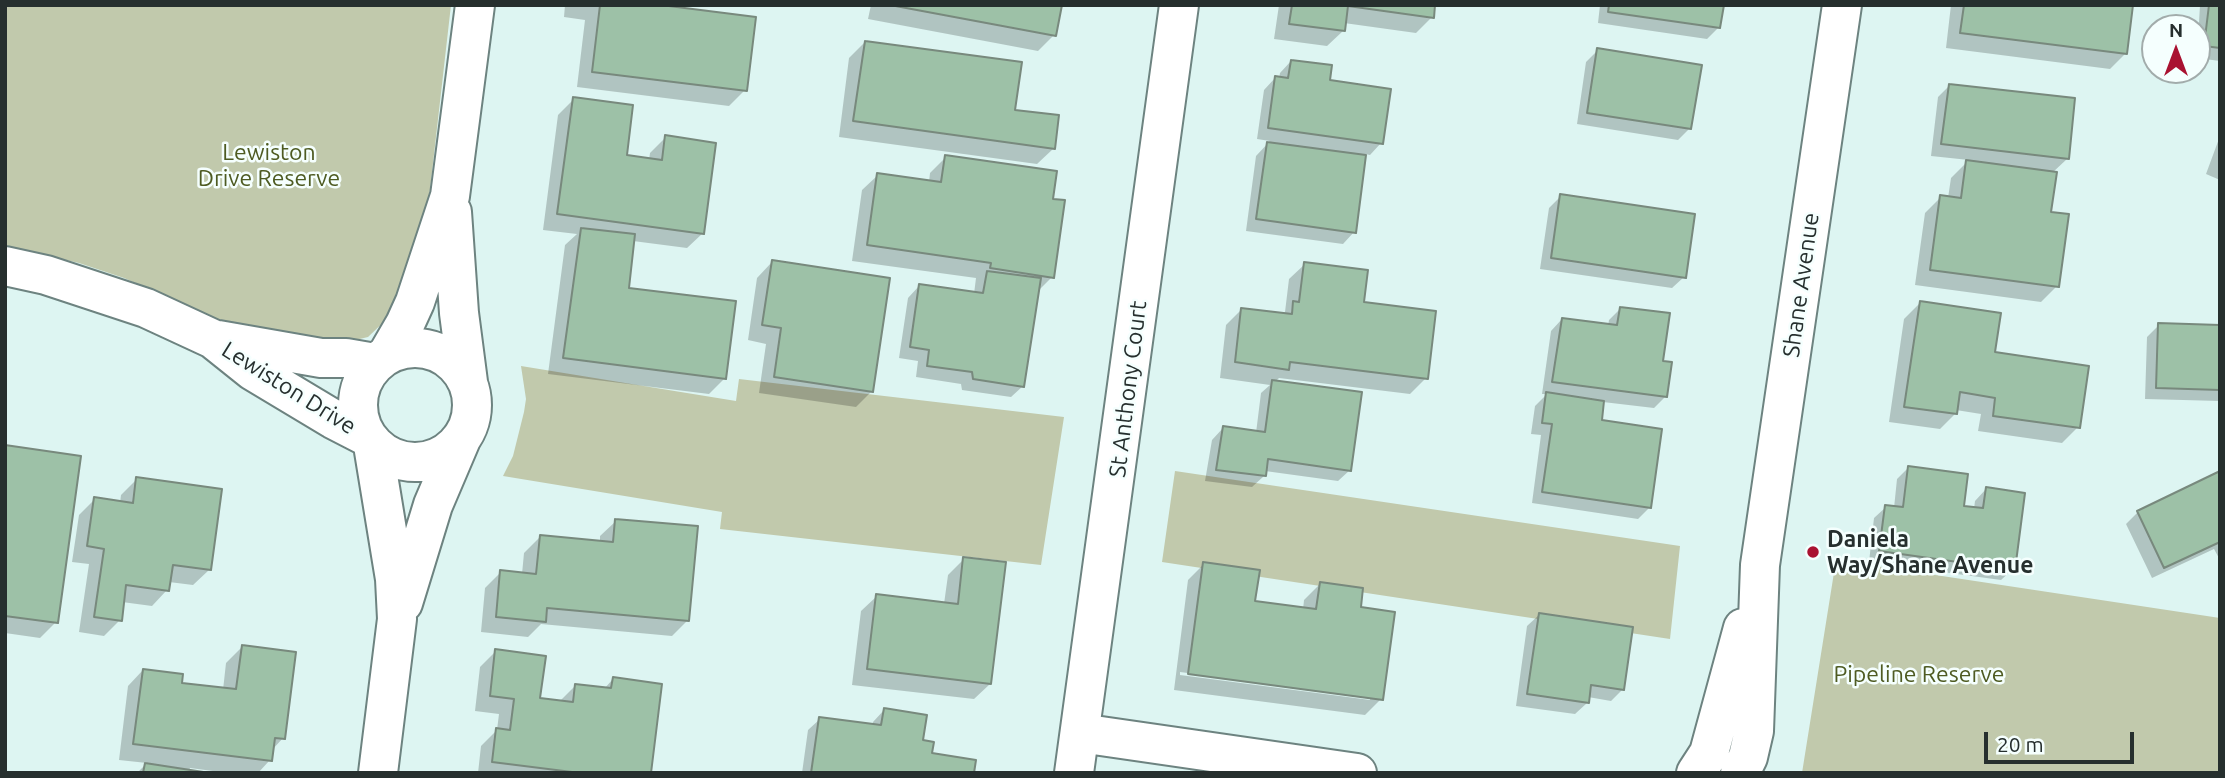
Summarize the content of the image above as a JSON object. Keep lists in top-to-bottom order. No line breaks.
{"streets":{"street":["Shane Avenue","Lewiston Drive","St Anthony Court"]},"parks":["Lewiston Drive Reserve","Pipeline Reserve"],"places":["Daniela Way/Shane Avenue"],"scale_bar":"20 m","north":"top"}
